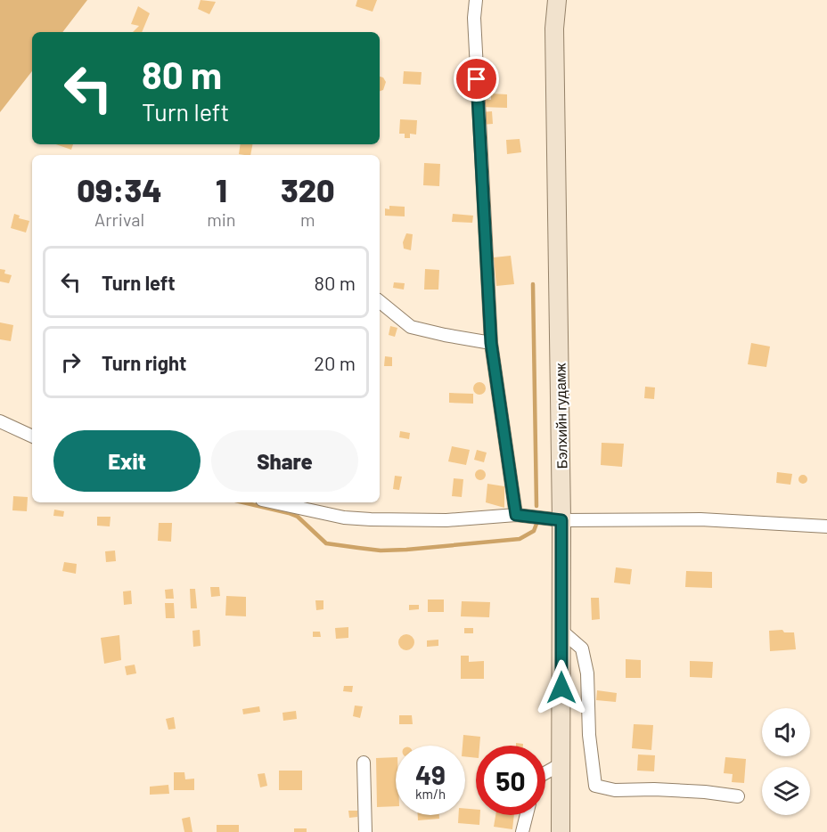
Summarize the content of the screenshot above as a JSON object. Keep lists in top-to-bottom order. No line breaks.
{"streets":{"main road":["Бэлхийн гудамж"]},"page":{"turn":["80 m","Turn left"],"eta":["09:34","Arrival","1","min","320","m"],"list":[{"name":"Turn left","value":"80 m"},{"name":"Turn right","value":"20 m"}],"buttons":["Exit","Share"],"speed":"49 km/h","limit":"50"}}
